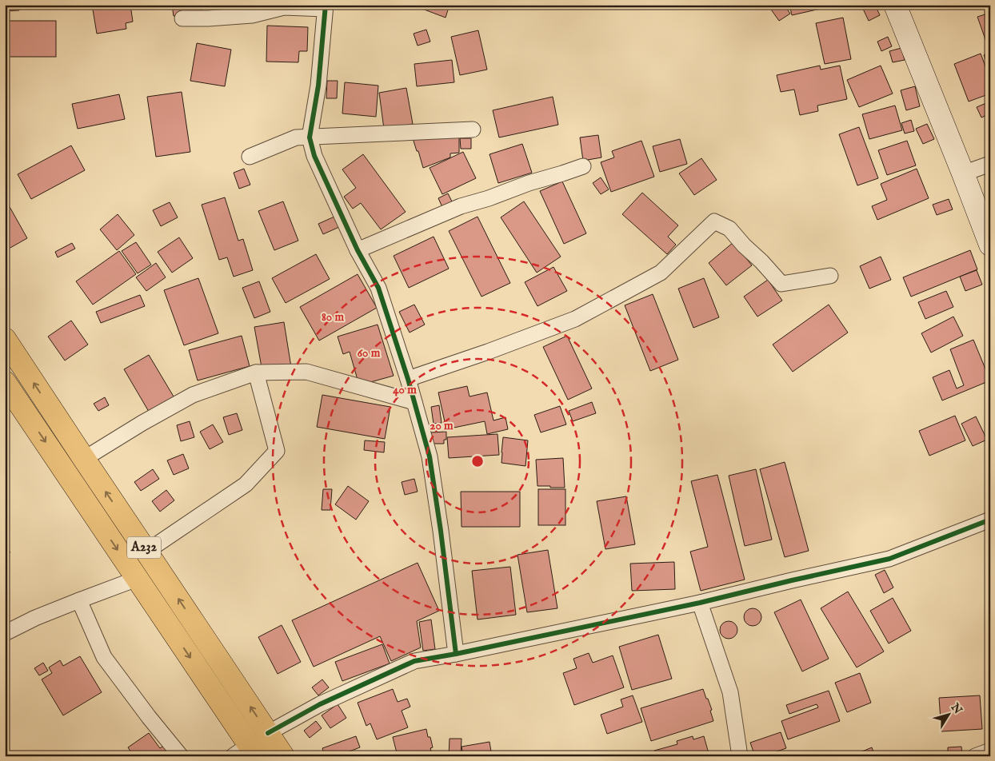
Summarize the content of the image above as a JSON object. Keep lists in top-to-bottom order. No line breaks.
{"streets":{"highway":["A232"]},"north":"top right","rings":["80 m","60 m","40 m","20 m"]}
